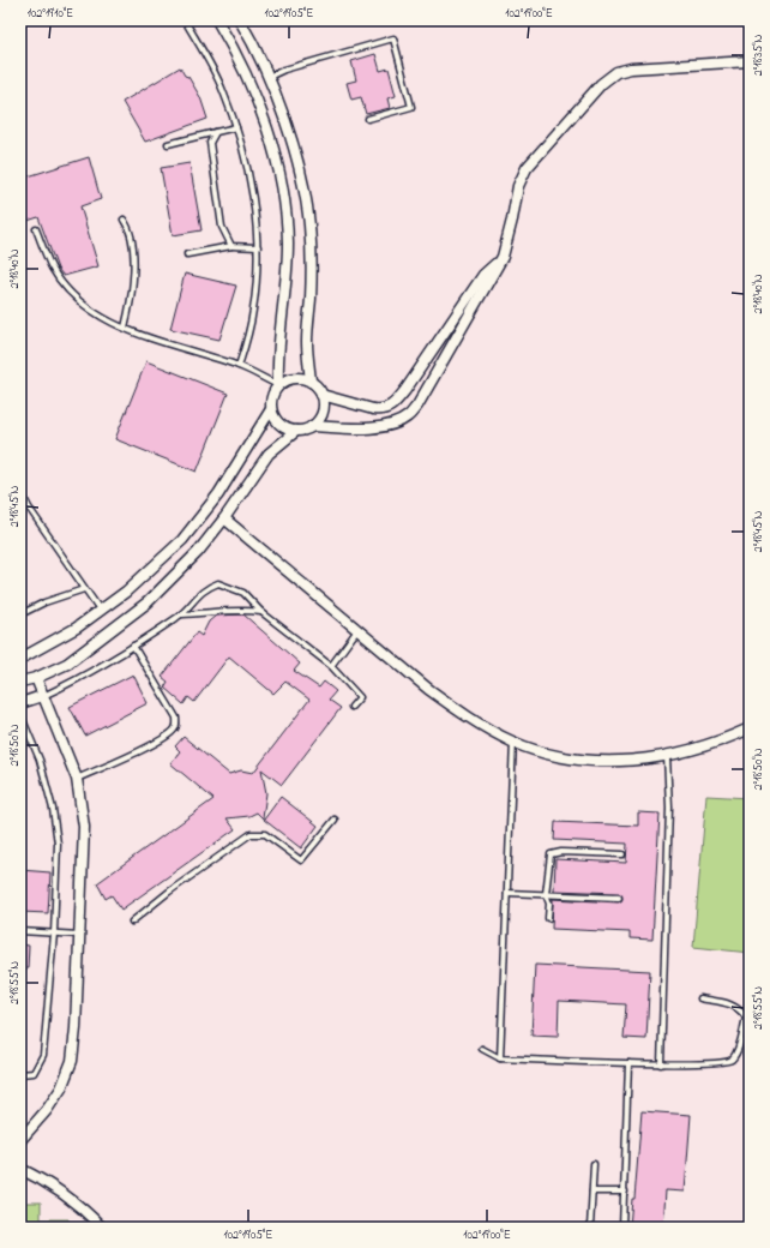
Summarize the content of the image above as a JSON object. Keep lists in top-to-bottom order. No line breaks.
{"coordinates":["102°19'10\"E","102°19'05\"E","102°19'00\"E","2°18'35\"N","2°18'40\"N","2°18'45\"N","2°18'50\"N","2°18'55\"N"]}
